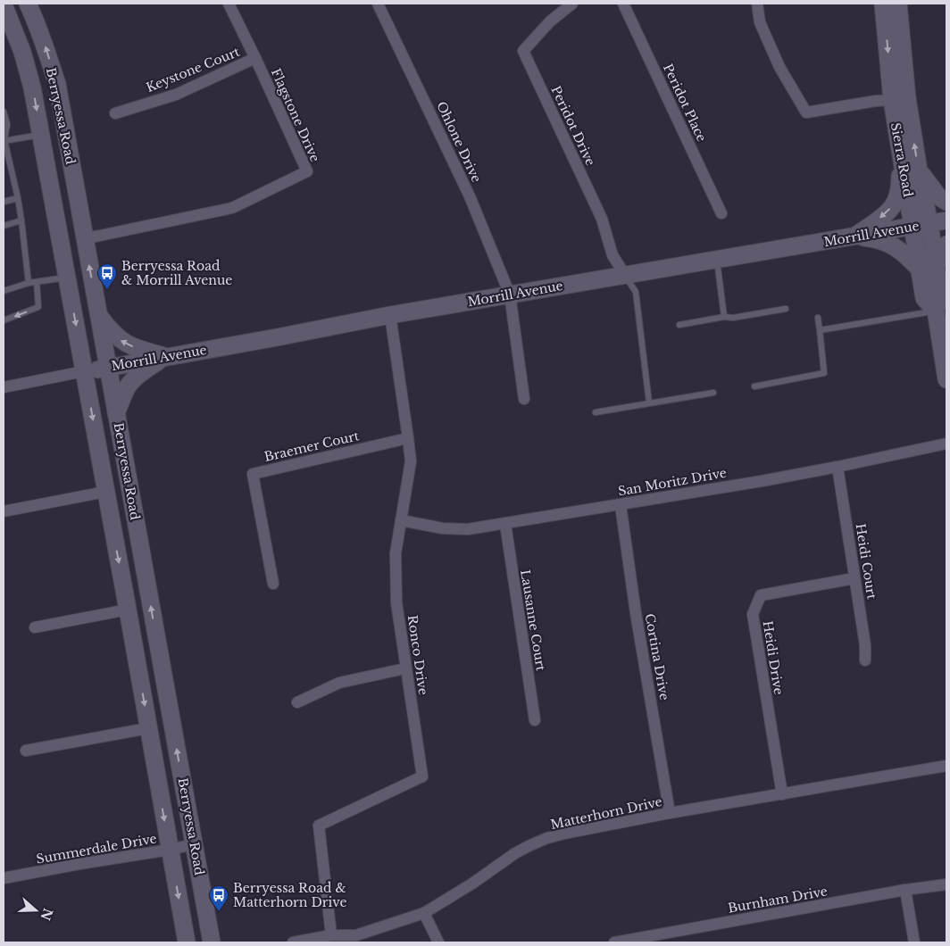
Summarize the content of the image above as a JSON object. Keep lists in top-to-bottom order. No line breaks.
{"streets":{"main road":["Berryessa Road","Sierra Road","Morrill Avenue"],"street":["Keystone Court","Peridot Place","Flagstone Drive","Peridot Drive","Ohlone Drive","Braemer Court","San Moritz Drive","Heidi Court","Lausanne Court","Ronco Drive","Cortina Drive","Heidi Drive","Matterhorn Drive","Summerdale Drive","Burnham Drive"]},"crossings":[["Keystone Court","Flagstone Drive"],["Flagstone Drive","Berryessa Road"],["Berryessa Road","Morrill Avenue"],["Berryessa Road","Summerdale Drive"],["Peridot Drive","Morrill Avenue"],["Ohlone Drive","Morrill Avenue"],["Sierra Road","Morrill Avenue"],["Morrill Avenue","Ronco Drive"],["Braemer Court","Ronco Drive"],["San Moritz Drive","Heidi Court"],["San Moritz Drive","Lausanne Court"],["San Moritz Drive","Ronco Drive"],["San Moritz Drive","Cortina Drive"],["Heidi Court","Heidi Drive"],["Ronco Drive","Matterhorn Drive"],["Cortina Drive","Matterhorn Drive"],["Heidi Drive","Matterhorn Drive"]],"places":{"bus stop":["Berryessa Road & Morrill Avenue","Berryessa Road & Matterhorn Drive"]},"north":"right"}
